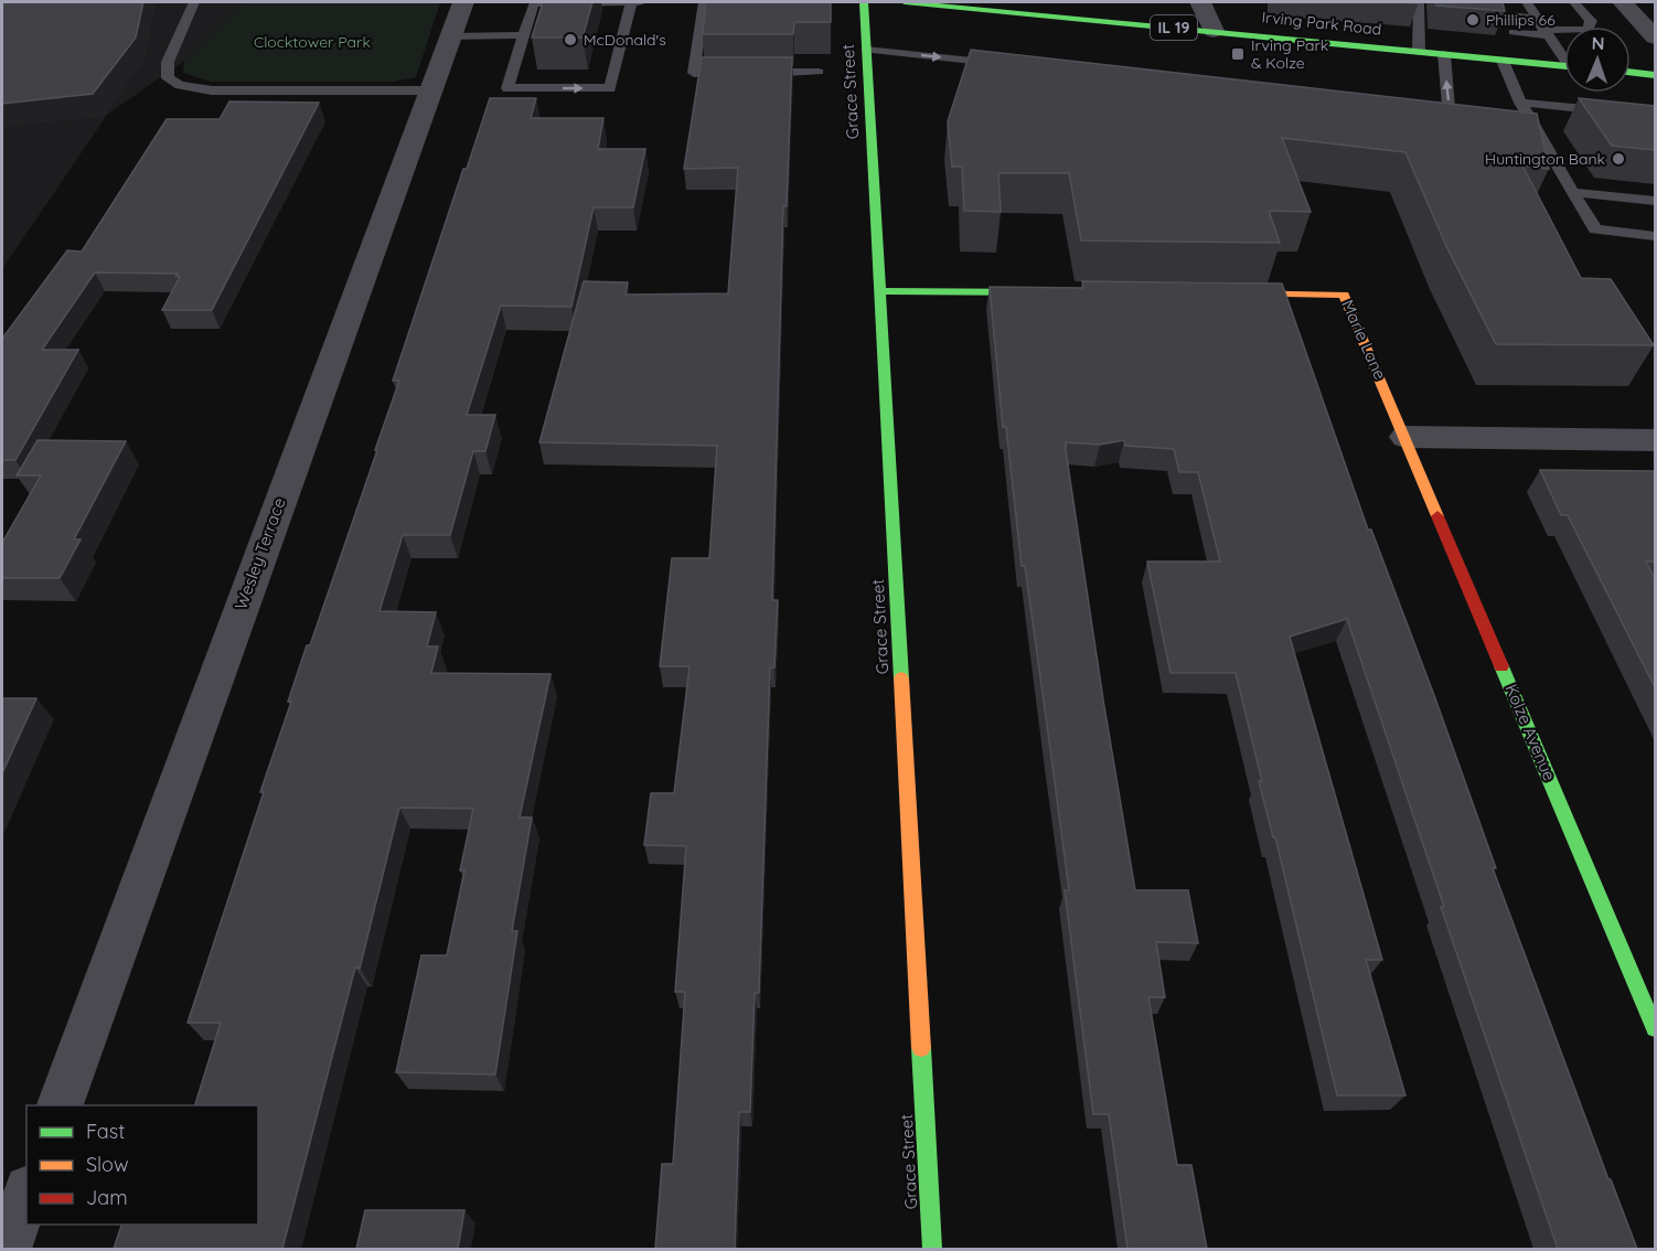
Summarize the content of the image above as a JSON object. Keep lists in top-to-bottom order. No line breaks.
{"streets":{"street":["Irving Park Road","IL 19","Grace Street","Marie Lane","Wesley Terrace","Kolze Avenue"]},"crossings":[["Marie Lane","Kolze Avenue"]],"parks":["Clocktower Park"],"places":{"other":["Phillips 66","McDonald's","Huntington Bank"],"transit":["Irving Park & Kolze"]},"legend":["Fast","Slow","Jam"],"north":"top"}
